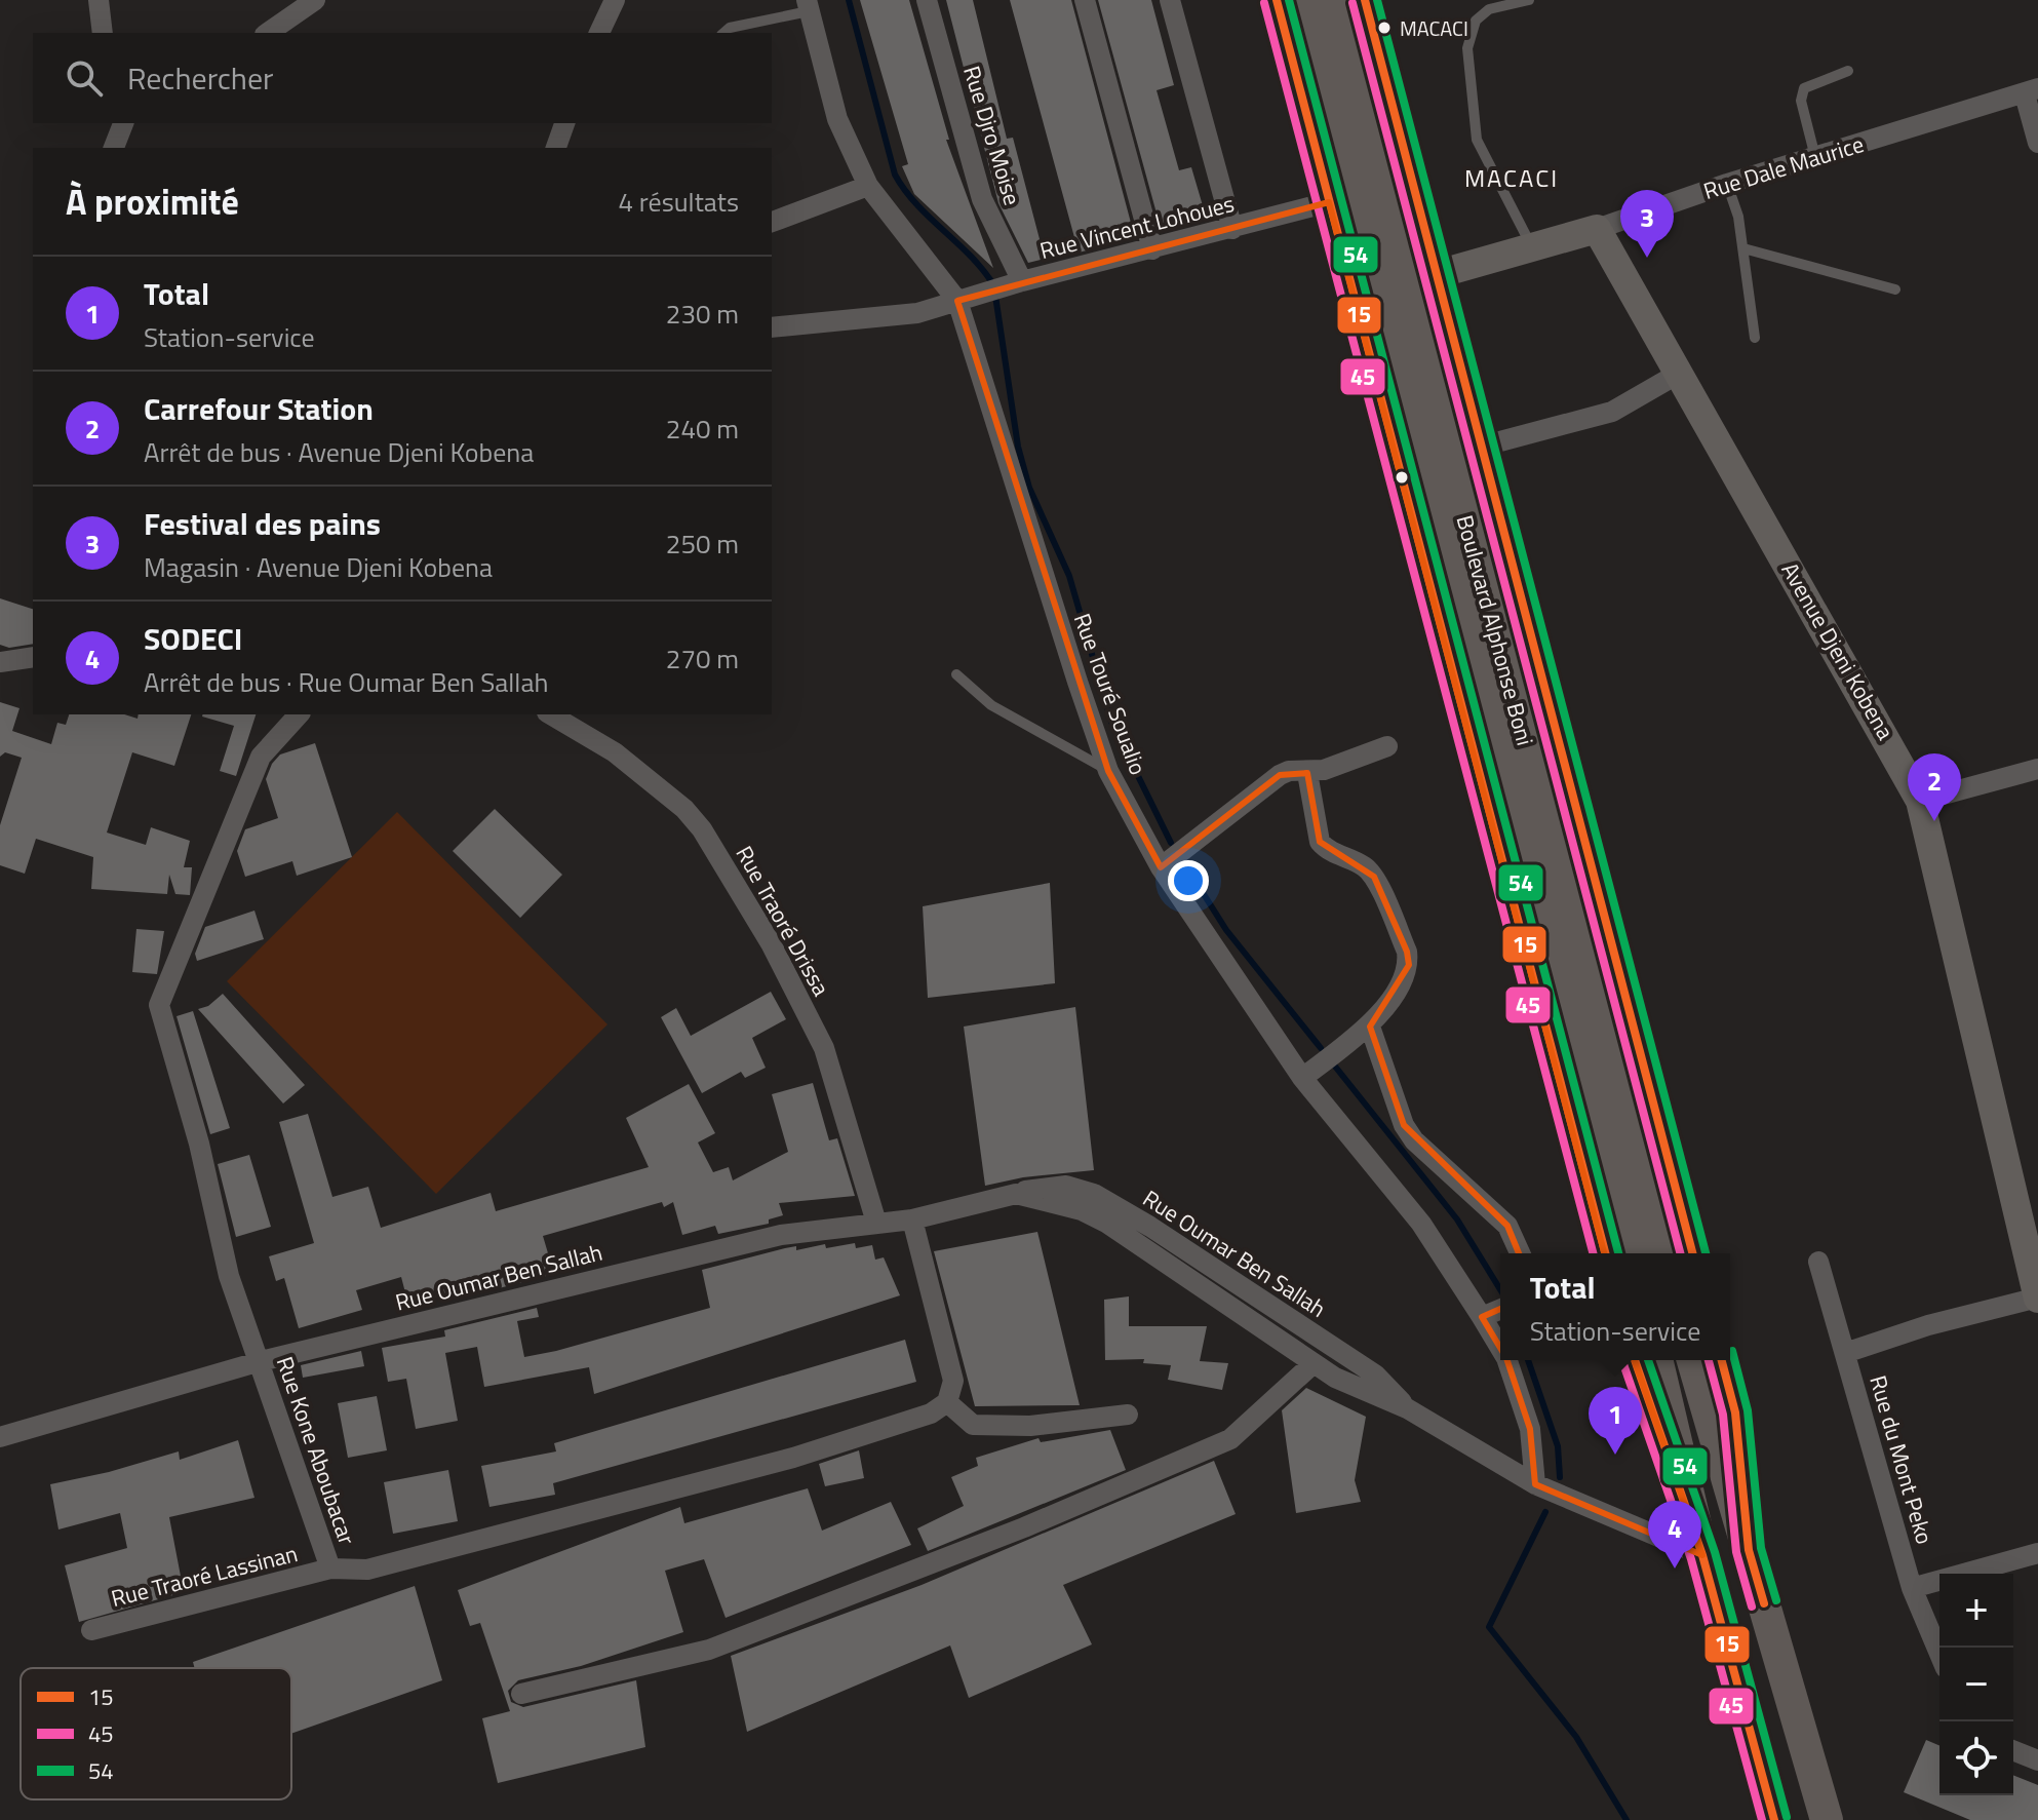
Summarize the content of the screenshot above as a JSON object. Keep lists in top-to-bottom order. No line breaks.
{"streets":{"main road":["Boulevard Alphonse Boni"],"street":["Rue Djro Moise","Rue Dale Maurice","Rue Vincent Lohoues","Avenue Djeni Kobena","Rue Touré Soualio","Rue Traoré Drissa","Rue Oumar Ben Sallah","Rue Kone Aboubacar","Rue du Mont Peko","Rue Traoré Lassinan"]},"crossings":[["Rue Djro Moise","Rue Vincent Lohoues"],["Rue Dale Maurice","Boulevard Alphonse Boni"],["Rue Dale Maurice","Avenue Djeni Kobena"],["Rue Vincent Lohoues","Boulevard Alphonse Boni"],["Rue Vincent Lohoues","Rue Touré Soualio"],["Rue Touré Soualio","Rue Oumar Ben Sallah"],["Rue Traoré Drissa","Rue Oumar Ben Sallah"],["Rue Oumar Ben Sallah","Rue Kone Aboubacar"],["Rue Kone Aboubacar","Rue Traoré Lassinan"]],"districts":["MACACI"],"places":["MACACI"],"lines":["transit line 15","transit line 54","transit line 45"],"legend":["15","45","54"],"page":{"search":"Rechercher","heading":["À proximité","4 résultats"],"pins":["3","2","1","4"],"list":[{"mark":"1","name":"Total","note":"Station-service","value":"230 m"},{"mark":"2","name":"Carrefour Station","note":"Arrêt de bus · Avenue Djeni Kobena","value":"240 m"},{"mark":"3","name":"Festival des pains","note":"Magasin · Avenue Djeni Kobena","value":"250 m"},{"mark":"4","name":"SODECI","note":"Arrêt de bus · Rue Oumar Ben Sallah","value":"270 m"}],"popup":["Total","Station-service"],"map_buttons":["+","−"]}}
